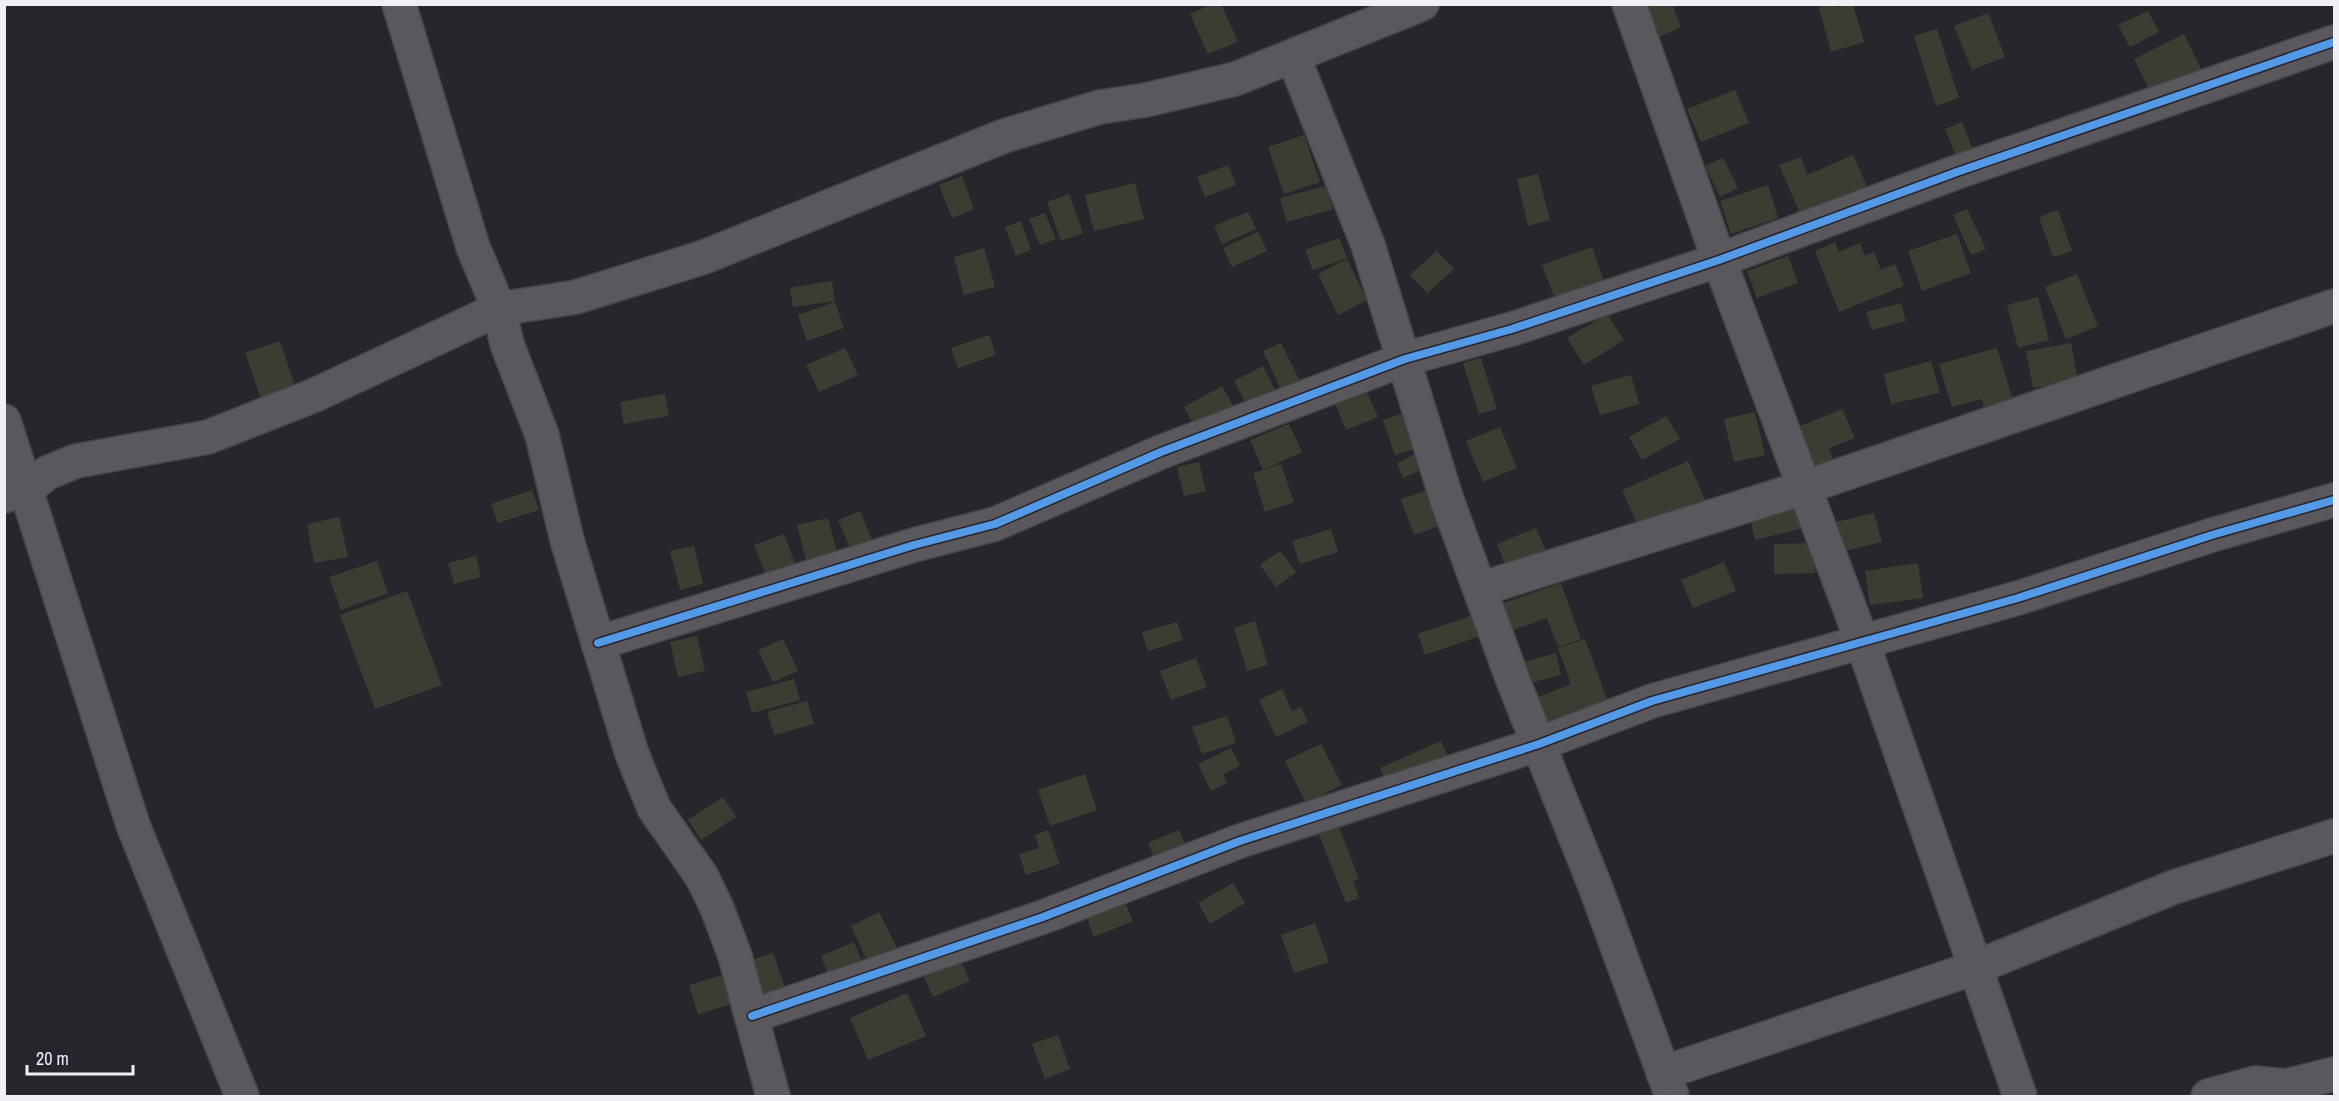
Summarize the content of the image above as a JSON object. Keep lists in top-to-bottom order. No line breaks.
{"scale_bar":"20 m"}
